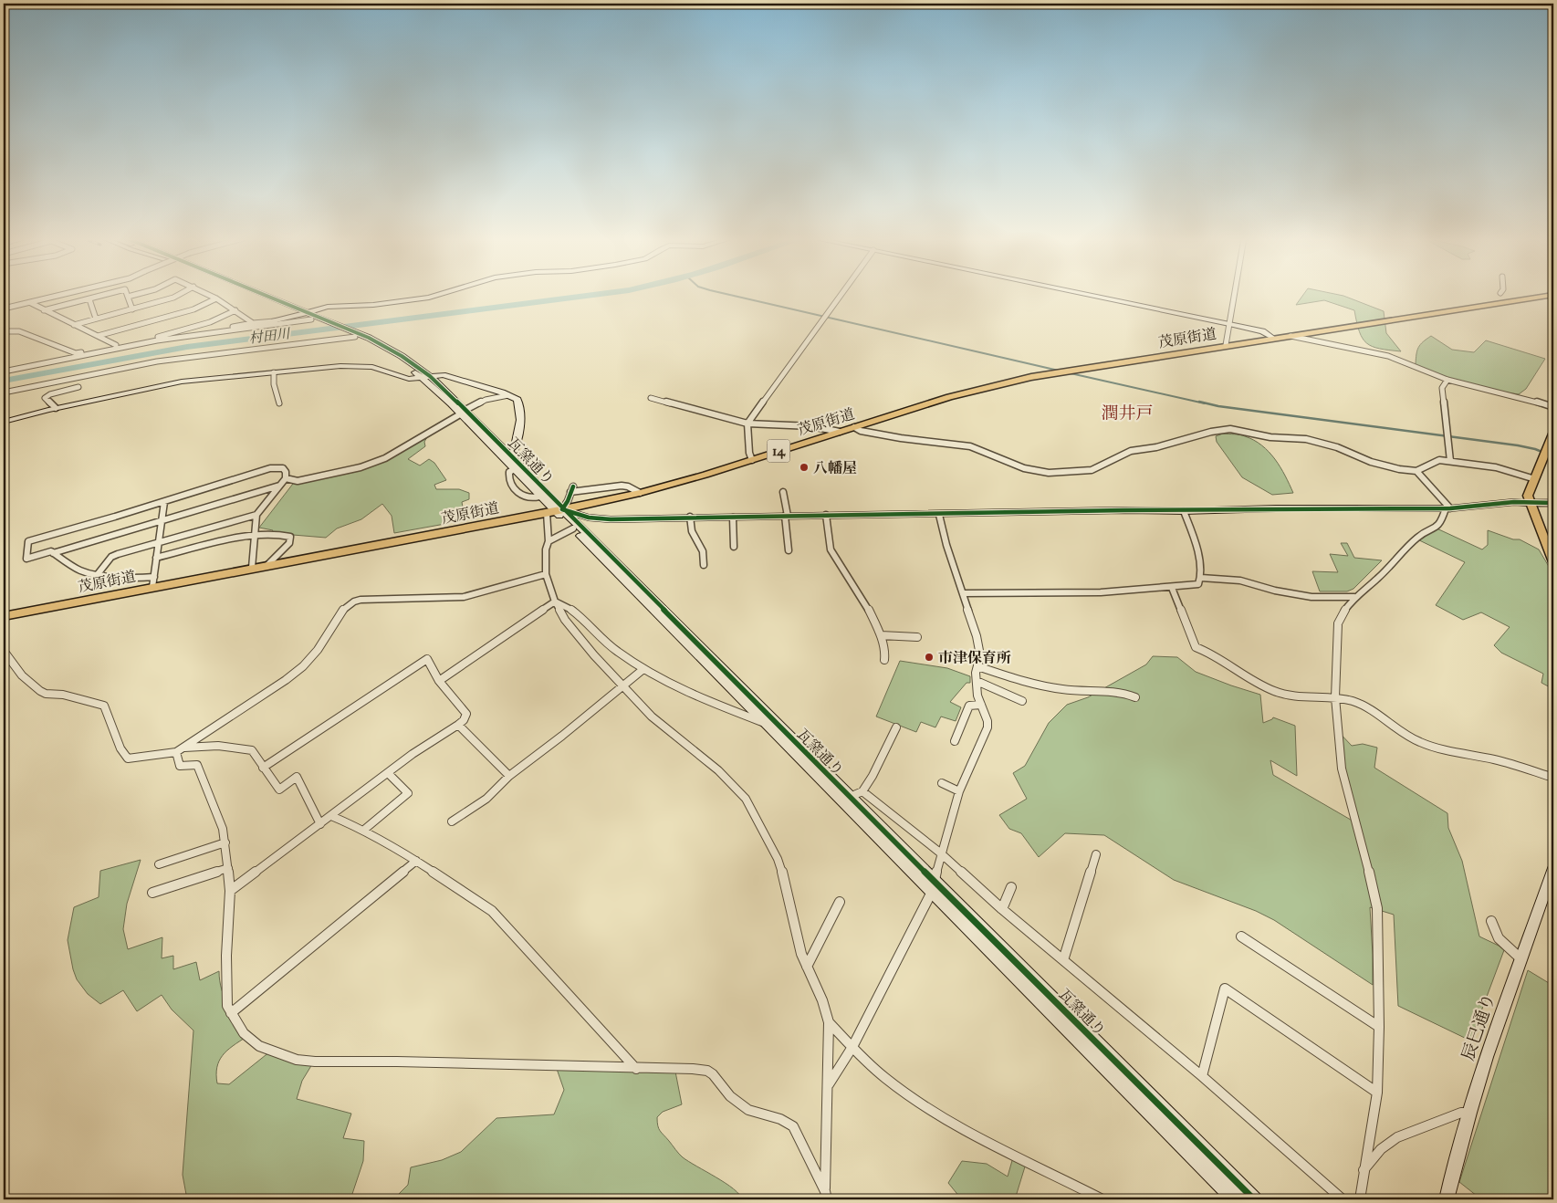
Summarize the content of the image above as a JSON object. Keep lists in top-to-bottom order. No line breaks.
{"streets":{"main road":["茂原街道","14"],"street":["瓦窯通り","辰巳通り"]},"crossings":[["茂原街道","瓦窯通り"]],"districts":["潤井戸"],"water":["村田川"],"places":["八幡屋","市津保育所"]}
